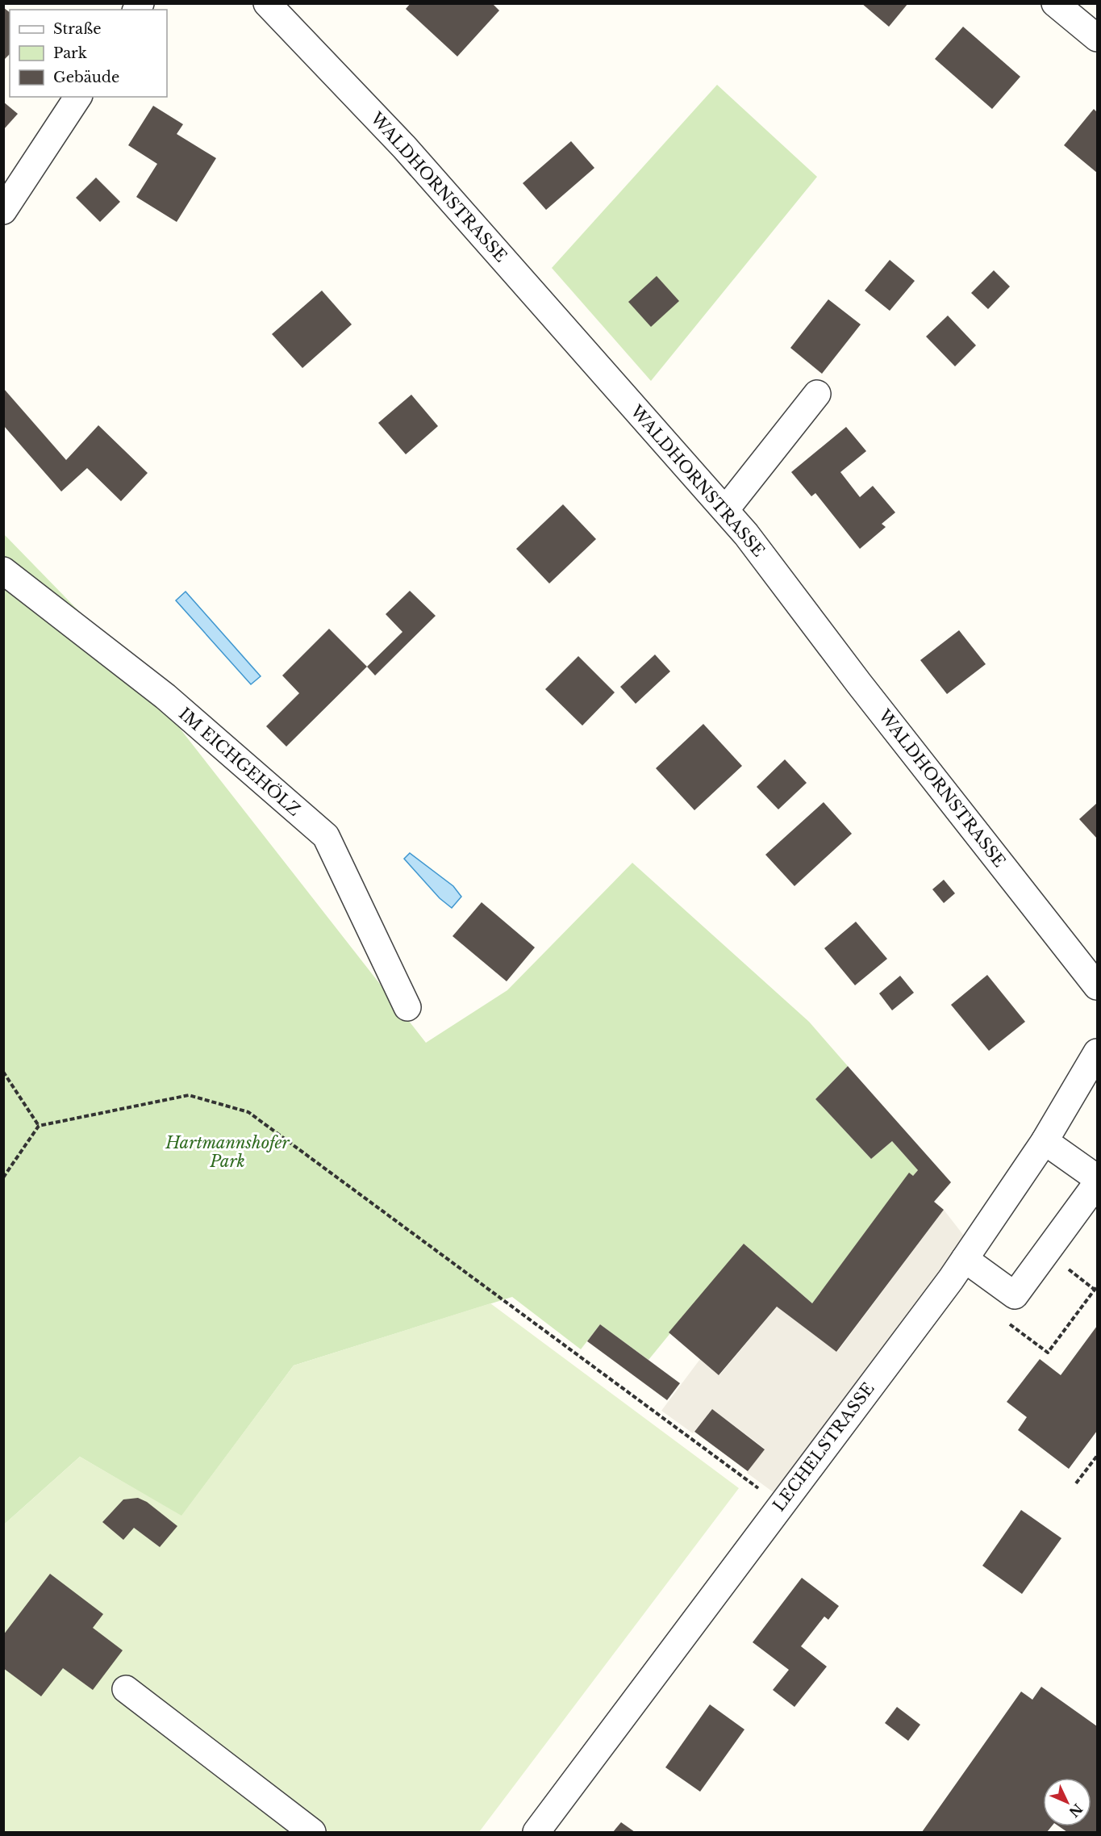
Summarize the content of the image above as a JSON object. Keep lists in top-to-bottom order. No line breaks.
{"streets":{"street":["WALDHORNSTRASSE","IM EICHGEHÖLZ","LECHELSTRASSE"]},"parks":["Hartmannshofer Park"],"legend":["Straße","Park","Gebäude"],"north":"bottom right"}
